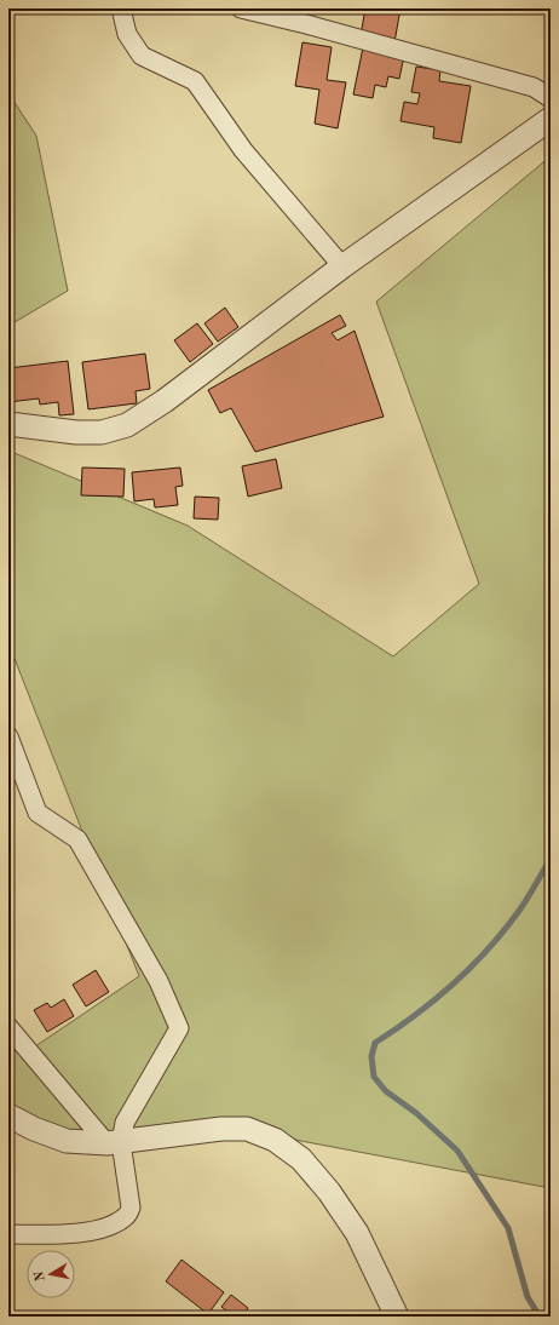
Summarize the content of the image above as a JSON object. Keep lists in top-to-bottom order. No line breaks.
{"north":"left"}
